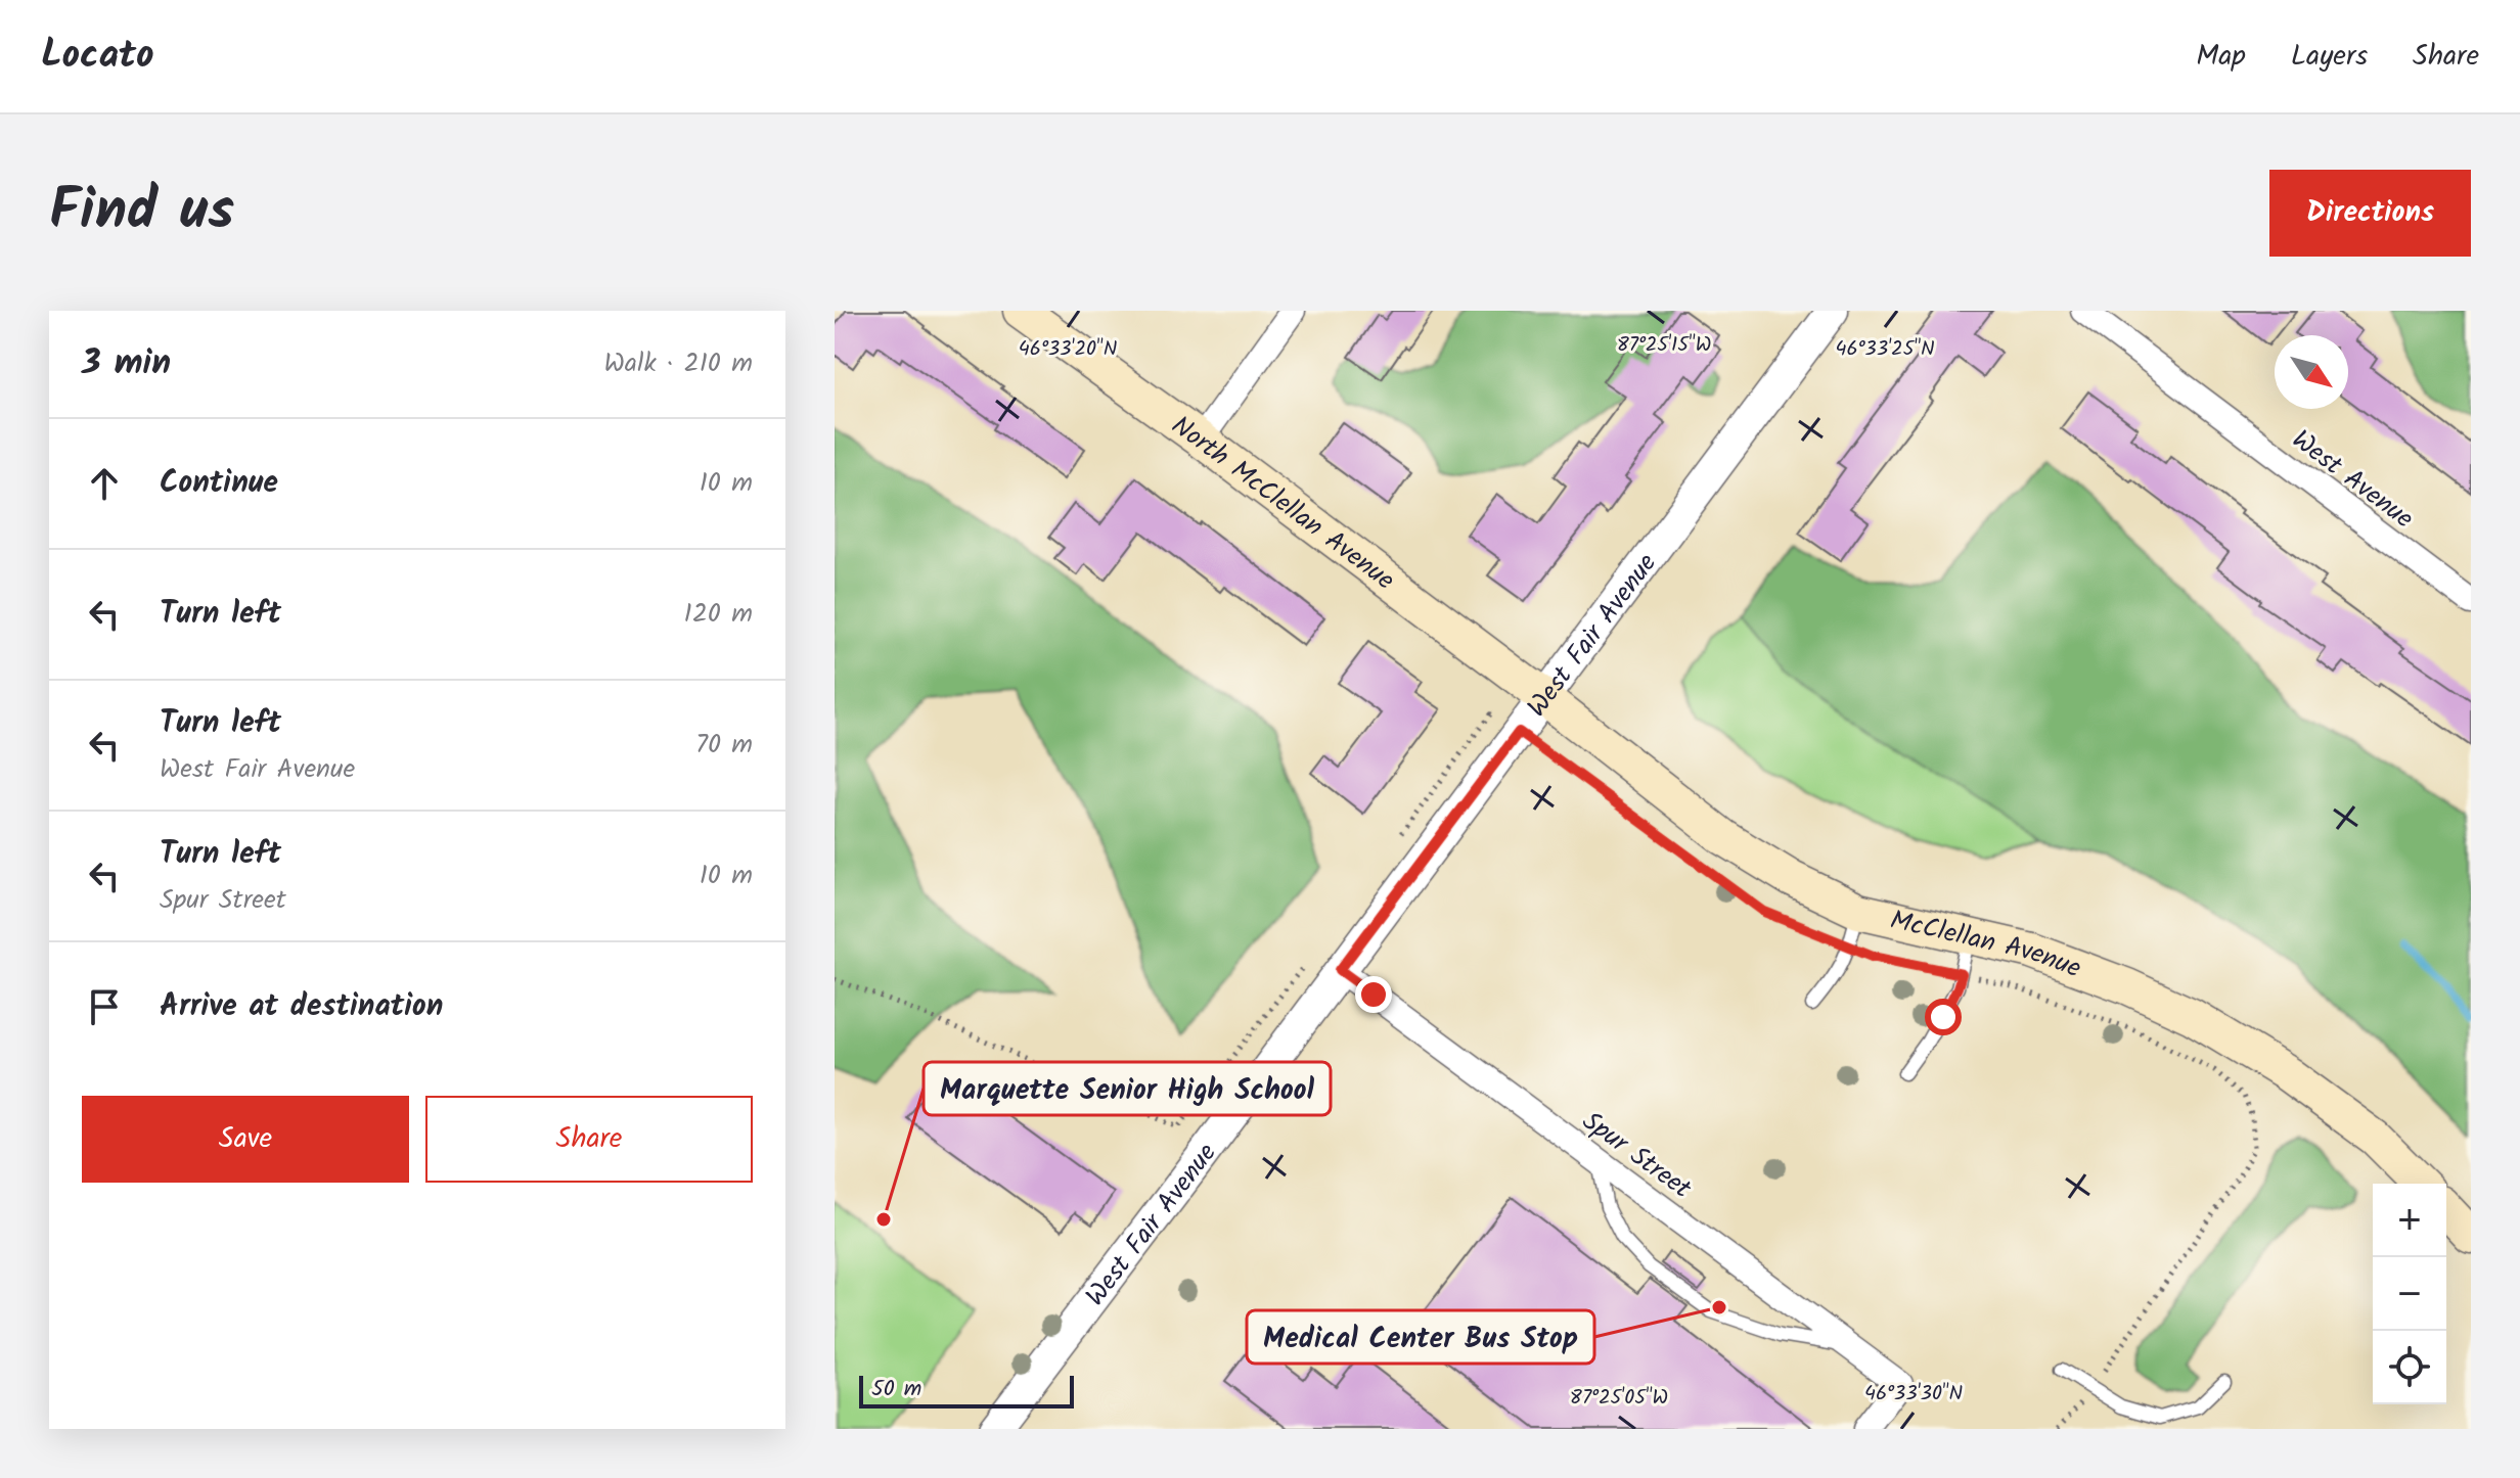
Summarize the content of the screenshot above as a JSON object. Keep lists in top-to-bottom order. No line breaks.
{"streets":{"main road":["North McClellan Avenue","McClellan Avenue"],"street":["West Avenue","West Fair Avenue","Spur Street"]},"crossings":[["North McClellan Avenue","West Fair Avenue"],["North McClellan Avenue","McClellan Avenue"],["West Fair Avenue","McClellan Avenue"],["West Fair Avenue","Spur Street"]],"places":["Marquette Senior High School","Medical Center Bus Stop"],"scale_bar":"50 m","north":"bottom right","page":{"header":"Locato","nav":["Map","Layers","Share"],"title":"Find us","buttons":["Directions",["Save","Share"]],"heading":["3 min","Walk · 210 m"],"list":[["Continue","10 m"],["Turn left","120 m"],["Turn left","West Fair Avenue","70 m"],["Turn left","Spur Street","10 m"],"Arrive at destination"],"map_buttons":["+","−"],"scale":"50 m"},"coordinates":["87°25'15\"W","46°33'20\"N","46°33'25\"N","46°33'30\"N","87°25'05\"W"]}
